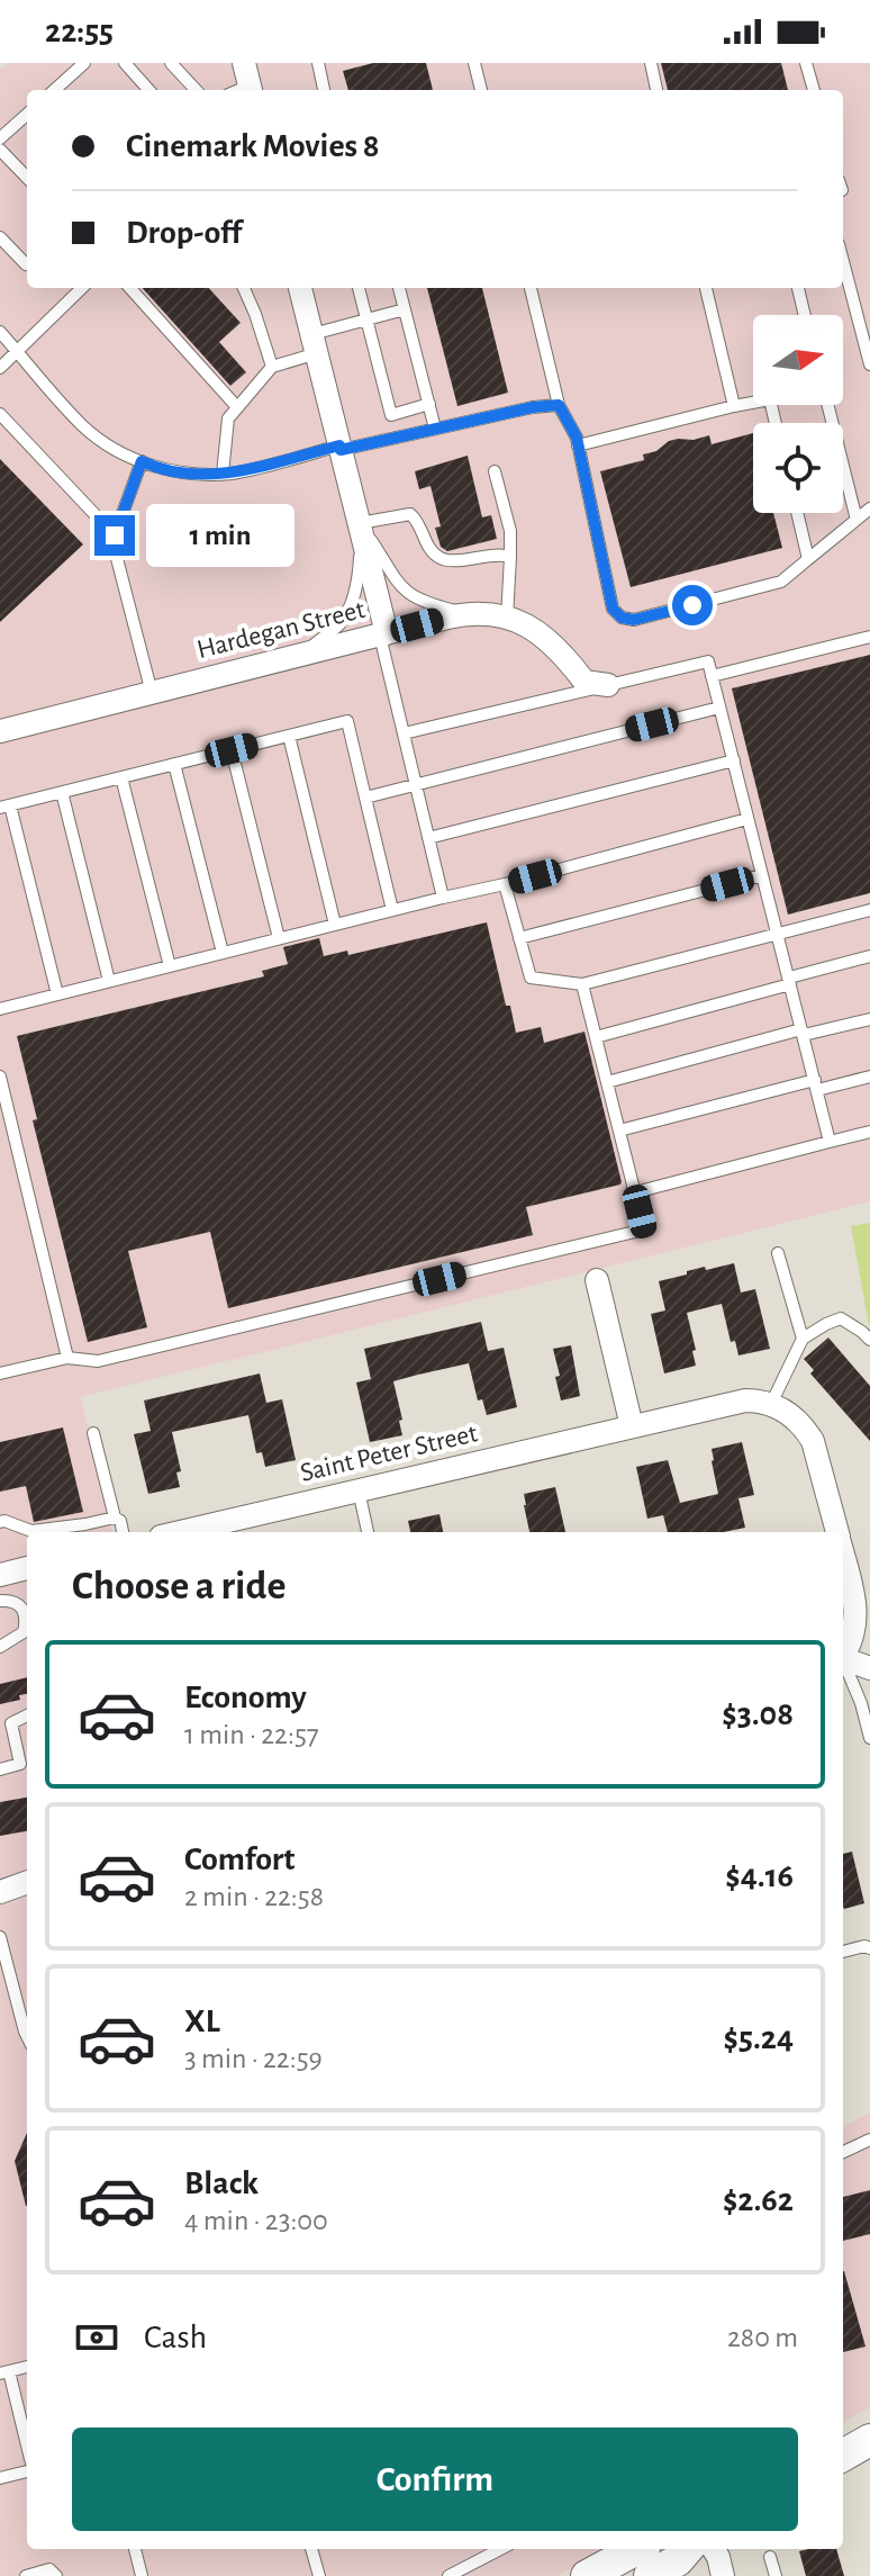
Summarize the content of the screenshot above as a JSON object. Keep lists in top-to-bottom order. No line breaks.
{"streets":{"street":["Hardegan Street","Saint Peter Street"]},"north":"right","page":{"status":"22:55","banner":["Cinemark Movies 8","Drop-off"],"bubble":"1 min","heading":"Choose a ride","list":[{"name":"Economy","note":"1 min · 22:57","value":"$3.08"},{"name":"Comfort","note":"2 min · 22:58","value":"$4.16"},{"name":"XL","note":"3 min · 22:59","value":"$5.24"},{"name":"Black","note":"4 min · 23:00","value":"$2.62"}],"pay":["Cash","280 m"],"buttons":"Confirm"}}
